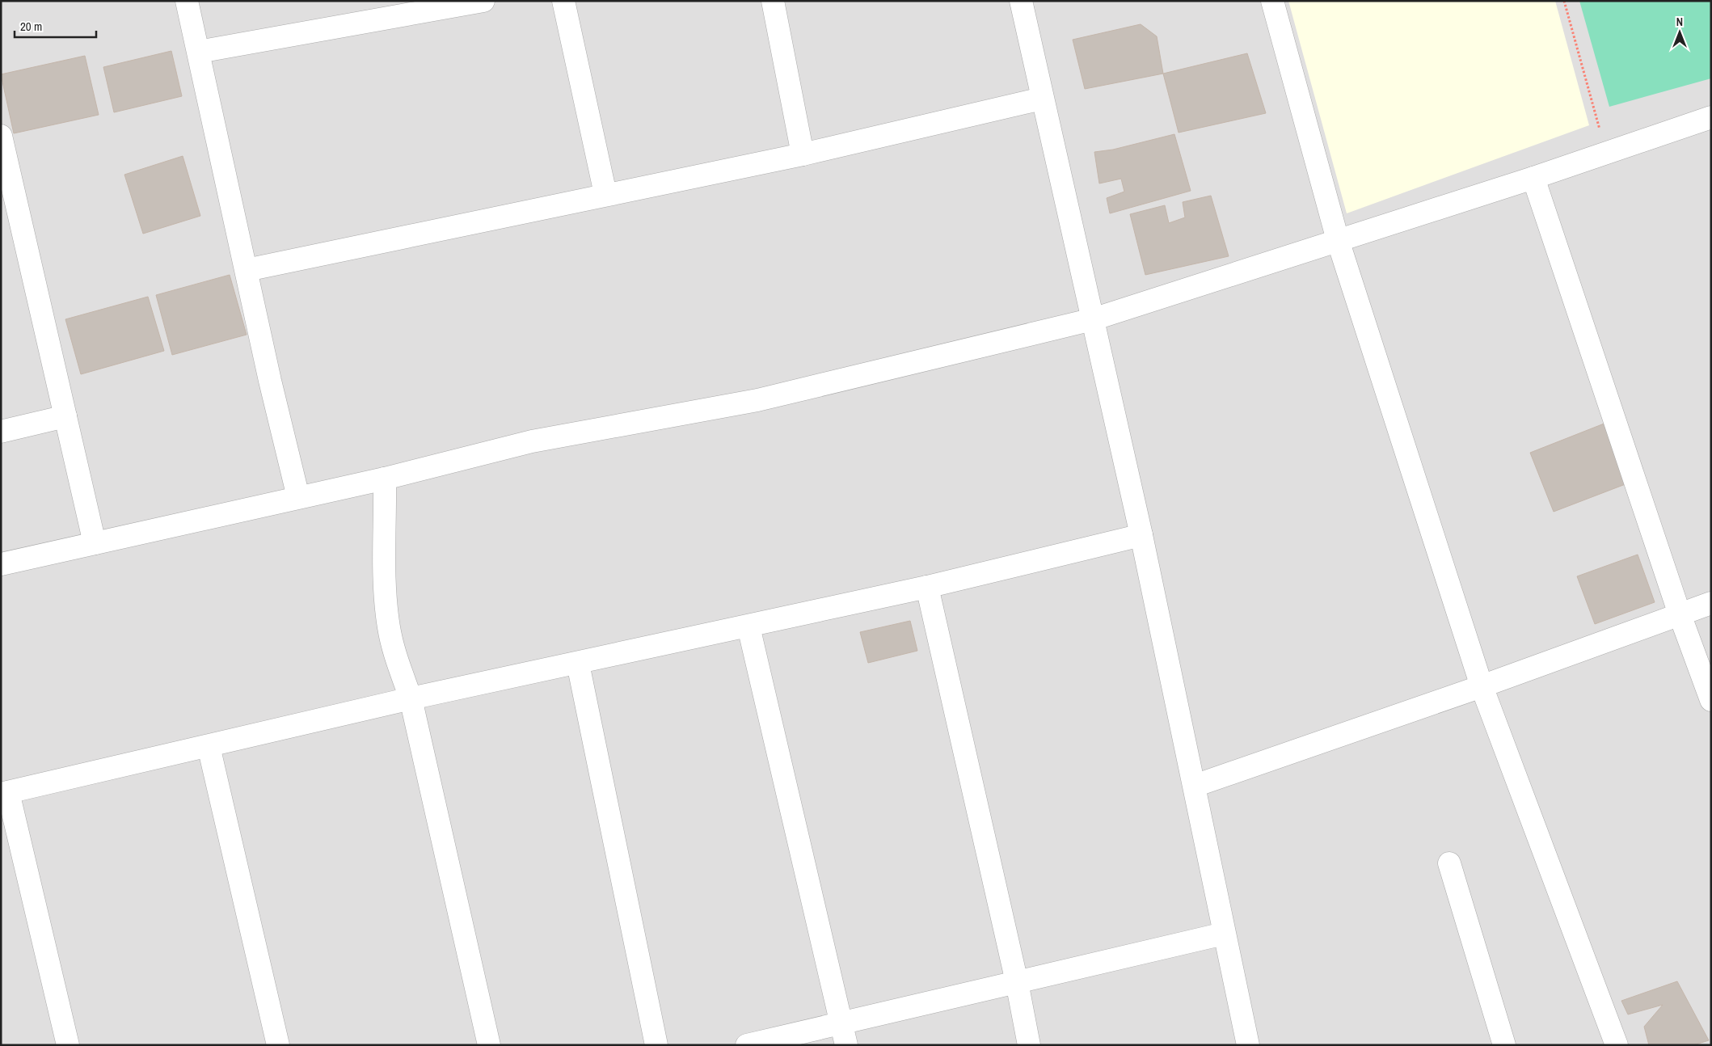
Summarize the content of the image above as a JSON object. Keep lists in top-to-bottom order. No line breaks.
{"scale_bar":"20 m","north":"top"}
